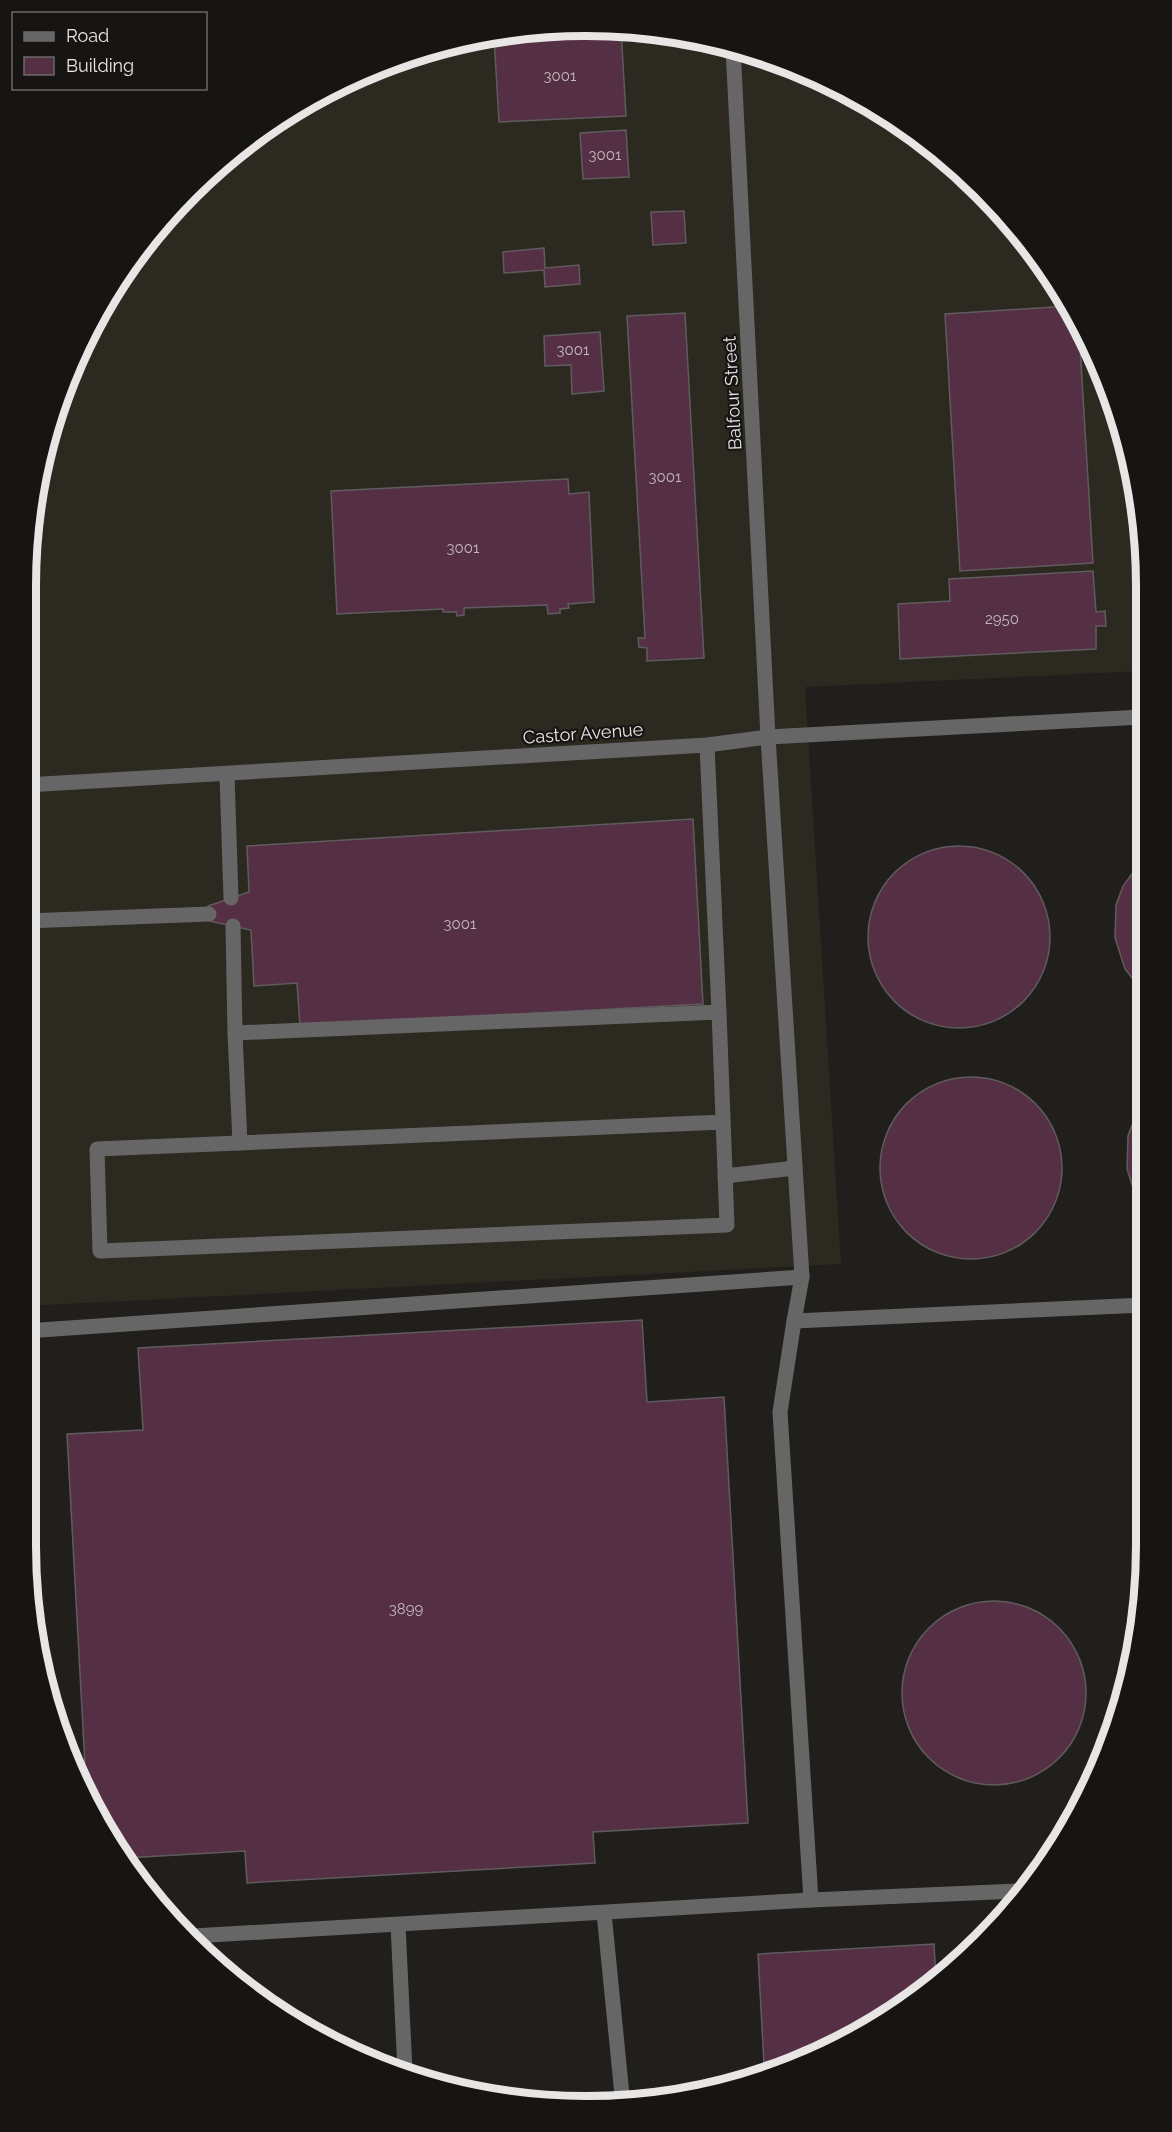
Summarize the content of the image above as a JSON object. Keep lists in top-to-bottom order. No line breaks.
{"streets":{"street":["Balfour Street","Castor Avenue"]},"crossings":[["Balfour Street","Castor Avenue"]],"house_numbers":["3001","3001","3001","3001","3001","2950","3001","3899"],"legend":["Road","Building"]}
